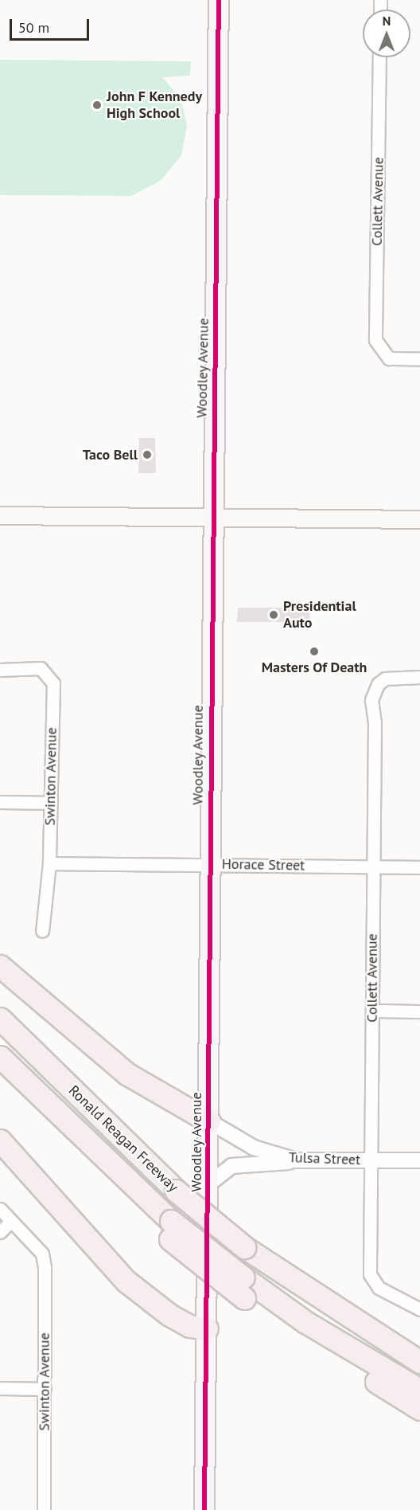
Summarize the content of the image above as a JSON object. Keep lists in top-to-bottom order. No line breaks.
{"streets":{"highway":["Ronald Reagan Freeway"],"main road":["Woodley Avenue"],"street":["Collett Avenue","Swinton Avenue","Horace Street","Tulsa Street"]},"crossings":[["Collett Avenue","Horace Street"],["Collett Avenue","Tulsa Street"],["Woodley Avenue","Horace Street"],["Woodley Avenue","Tulsa Street"],["Swinton Avenue","Horace Street"]],"places":["John F Kennedy High School","Taco Bell","Presidential Auto","Masters Of Death"],"scale_bar":"50 m","north":"top"}
